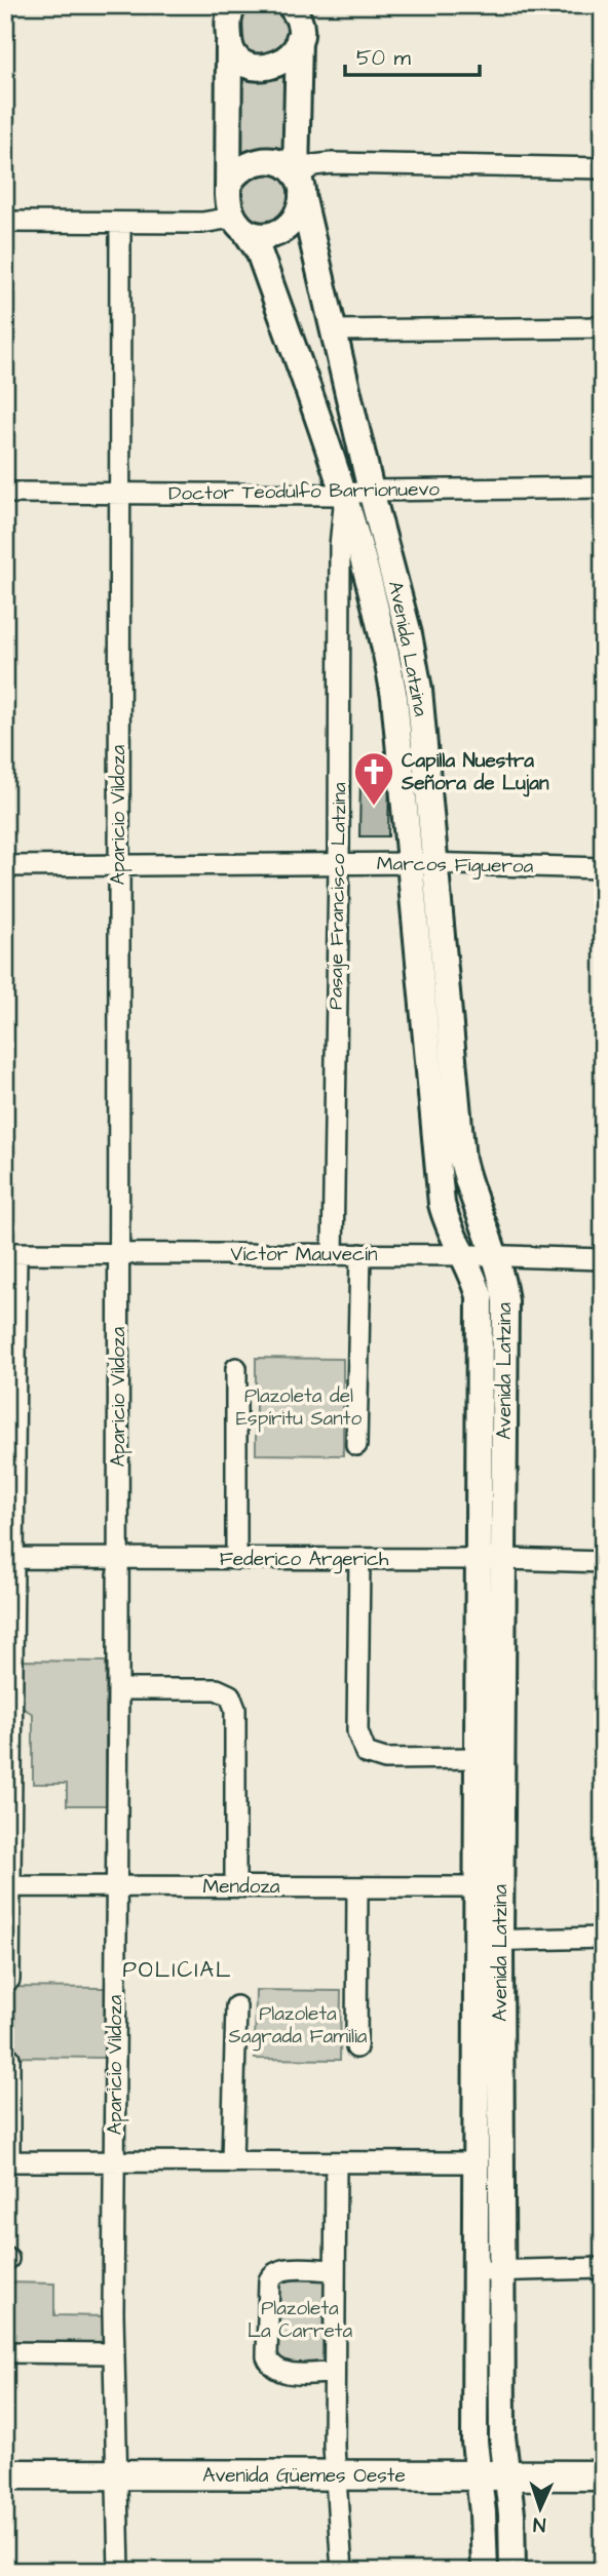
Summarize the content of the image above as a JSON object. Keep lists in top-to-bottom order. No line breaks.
{"streets":{"main road":["Avenida Güemes Oeste"],"street":["Doctor Teodulfo Barrionuevo","Avenida Latzina","Aparicio Vildoza","Marcos Figueroa","Pasaje Francisco Latzina","Víctor Mauvecín","Federico Argerich","Mendoza"]},"crossings":[["Doctor Teodulfo Barrionuevo","Avenida Latzina"],["Doctor Teodulfo Barrionuevo","Aparicio Vildoza"],["Doctor Teodulfo Barrionuevo","Pasaje Francisco Latzina"],["Avenida Latzina","Marcos Figueroa"],["Avenida Latzina","Pasaje Francisco Latzina"],["Avenida Latzina","Víctor Mauvecín"],["Avenida Latzina","Federico Argerich"],["Avenida Latzina","Mendoza"],["Avenida Latzina","Avenida Güemes Oeste"],["Aparicio Vildoza","Marcos Figueroa"],["Aparicio Vildoza","Víctor Mauvecín"],["Aparicio Vildoza","Federico Argerich"],["Aparicio Vildoza","Mendoza"],["Aparicio Vildoza","Avenida Güemes Oeste"],["Marcos Figueroa","Pasaje Francisco Latzina"],["Pasaje Francisco Latzina","Víctor Mauvecín"]],"districts":["POLICIAL"],"parks":["Plazoleta del Espíritu Santo","Plazoleta Sagrada Familia","Plazoleta La Carreta"],"places":{"church":["Capilla Nuestra Señora de Lujan"]},"scale_bar":"50 m","north":"bottom"}
